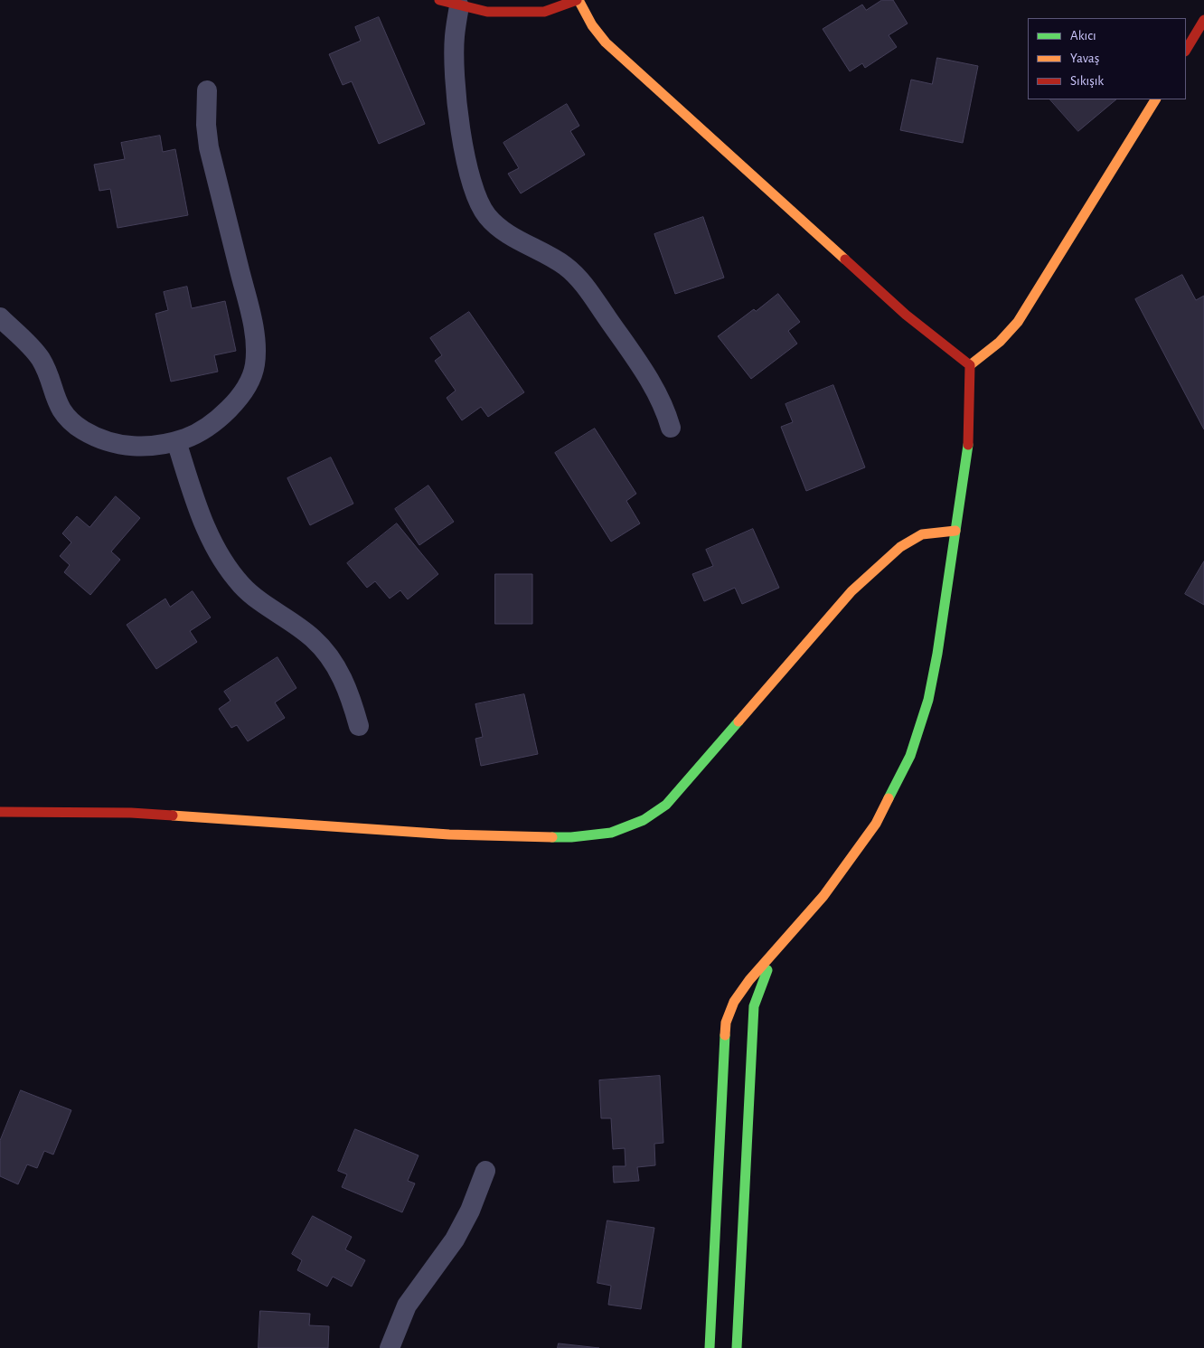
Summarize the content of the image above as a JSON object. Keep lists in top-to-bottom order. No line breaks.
{"legend":["Akıcı","Yavaş","Sıkışık"]}
